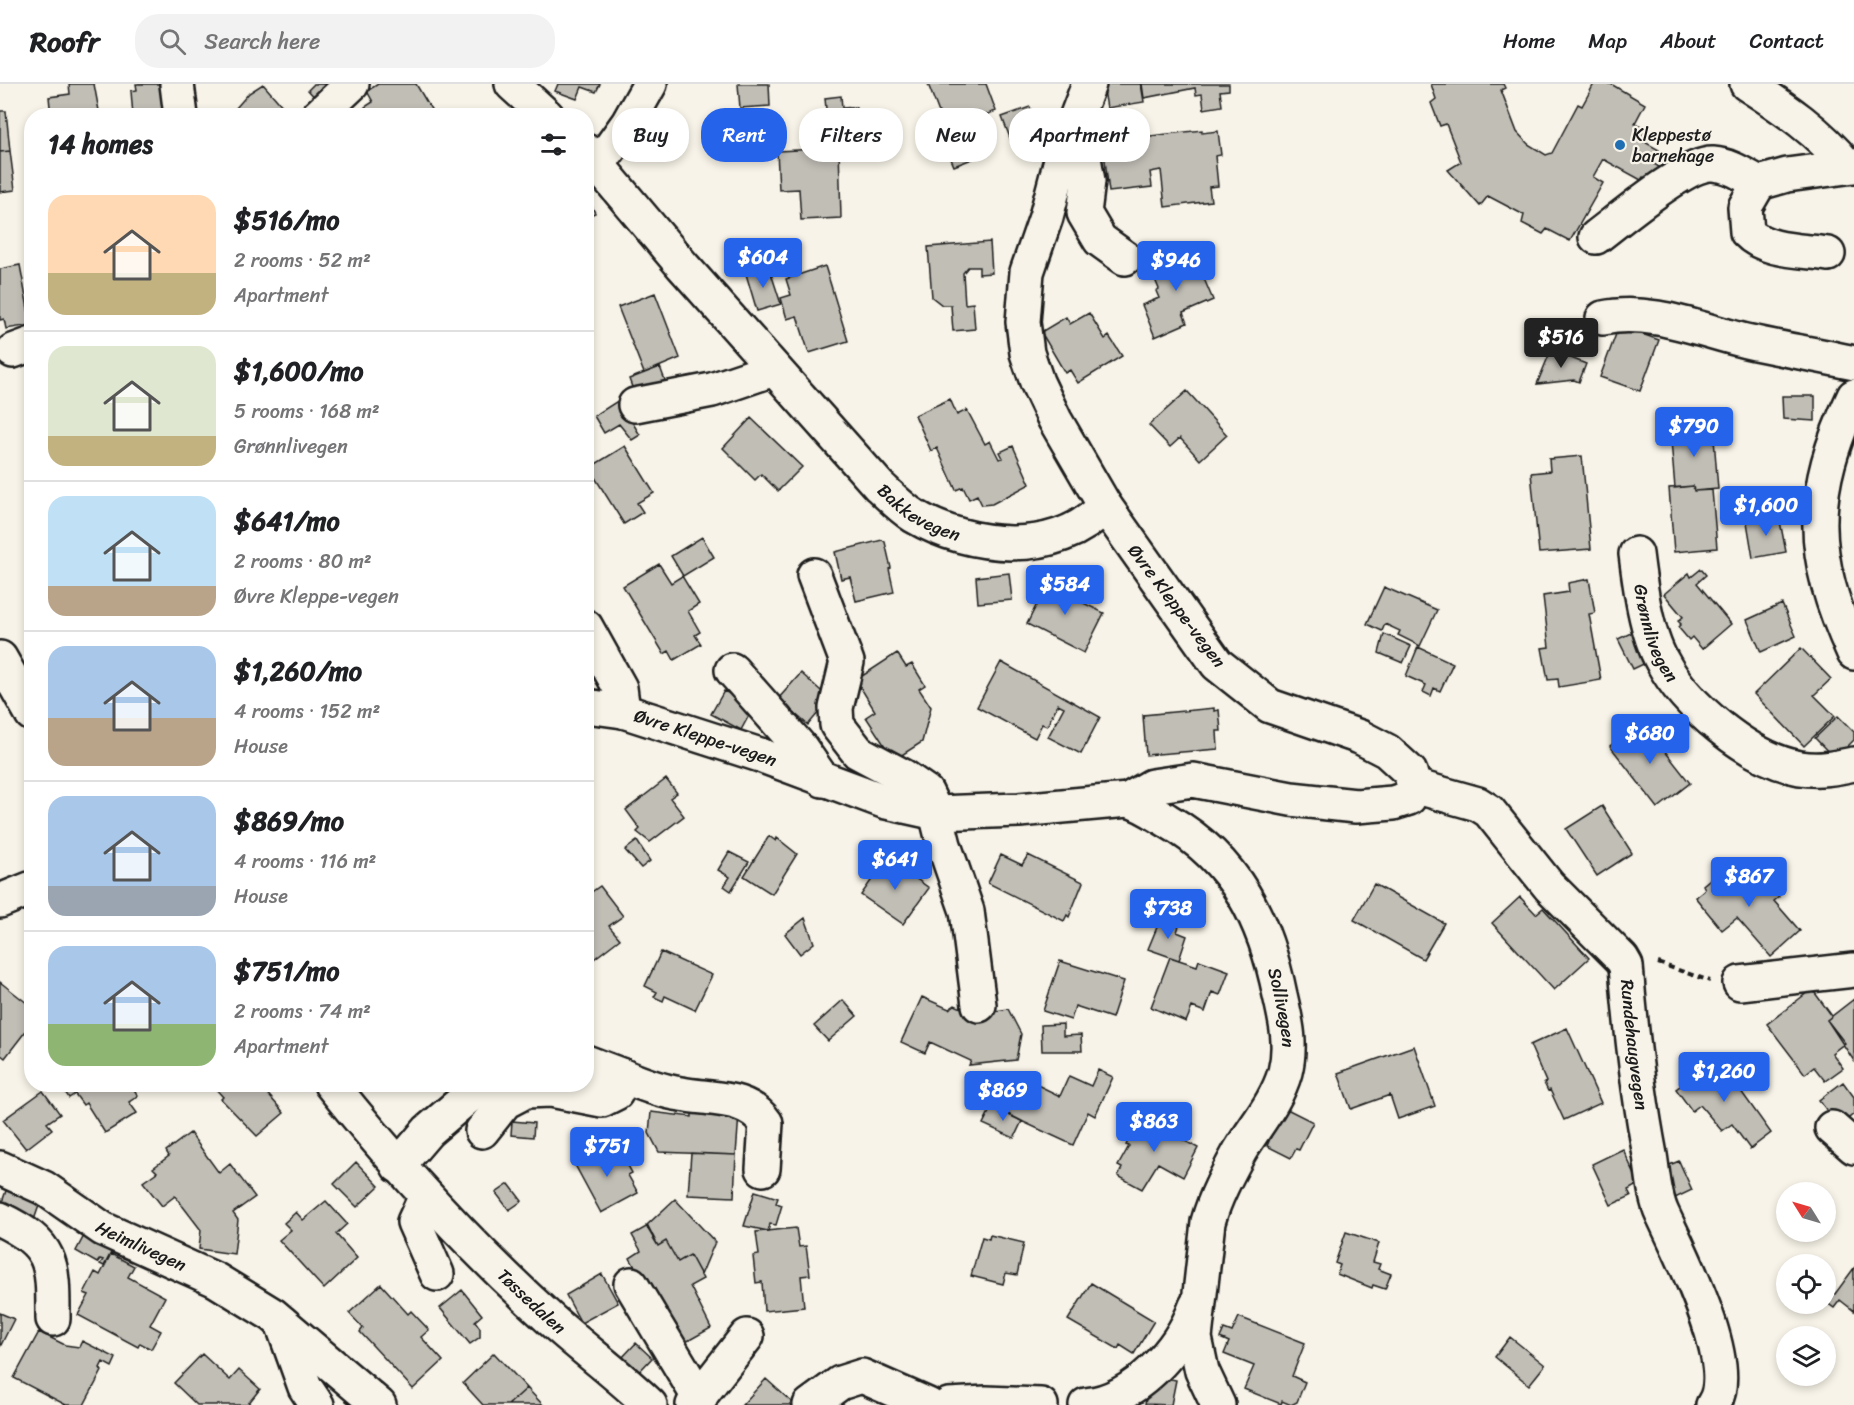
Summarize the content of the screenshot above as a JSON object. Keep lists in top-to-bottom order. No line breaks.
{"streets":{"street":["Bakkevegen","Øvre Kleppe-vegen","Grønnlivegen","Sollivegen","Rundehaugvegen","Heimlivegen","Tøssedalen"]},"crossings":[["Bakkevegen","Øvre Kleppe-vegen"],["Øvre Kleppe-vegen","Sollivegen"],["Øvre Kleppe-vegen","Rundehaugvegen"]],"places":["Kleppestø barnehage"],"north":"top left","page":{"header":"Roofr","search":"Search here","nav":["Home","Map","About","Contact"],"chip":["Buy","Rent","Filters","New","Apartment"],"heading":"14 homes","list":[{"name":"$516/mo","note":"2 rooms · 52 m² · Apartment"},{"name":"$1,600/mo","note":"5 rooms · 168 m² · Grønnlivegen"},{"name":"$641/mo","note":"2 rooms · 80 m² · Øvre Kleppe-vegen"},{"name":"$1,260/mo","note":"4 rooms · 152 m² · House"},{"name":"$869/mo","note":"4 rooms · 116 m² · House"},{"name":"$751/mo","note":"2 rooms · 74 m² · Apartment"}],"price":["$604","$946","$516","$790","$1,600","$584","$680","$641","$867","$738","$1,260","$869","$863","$751"]}}
